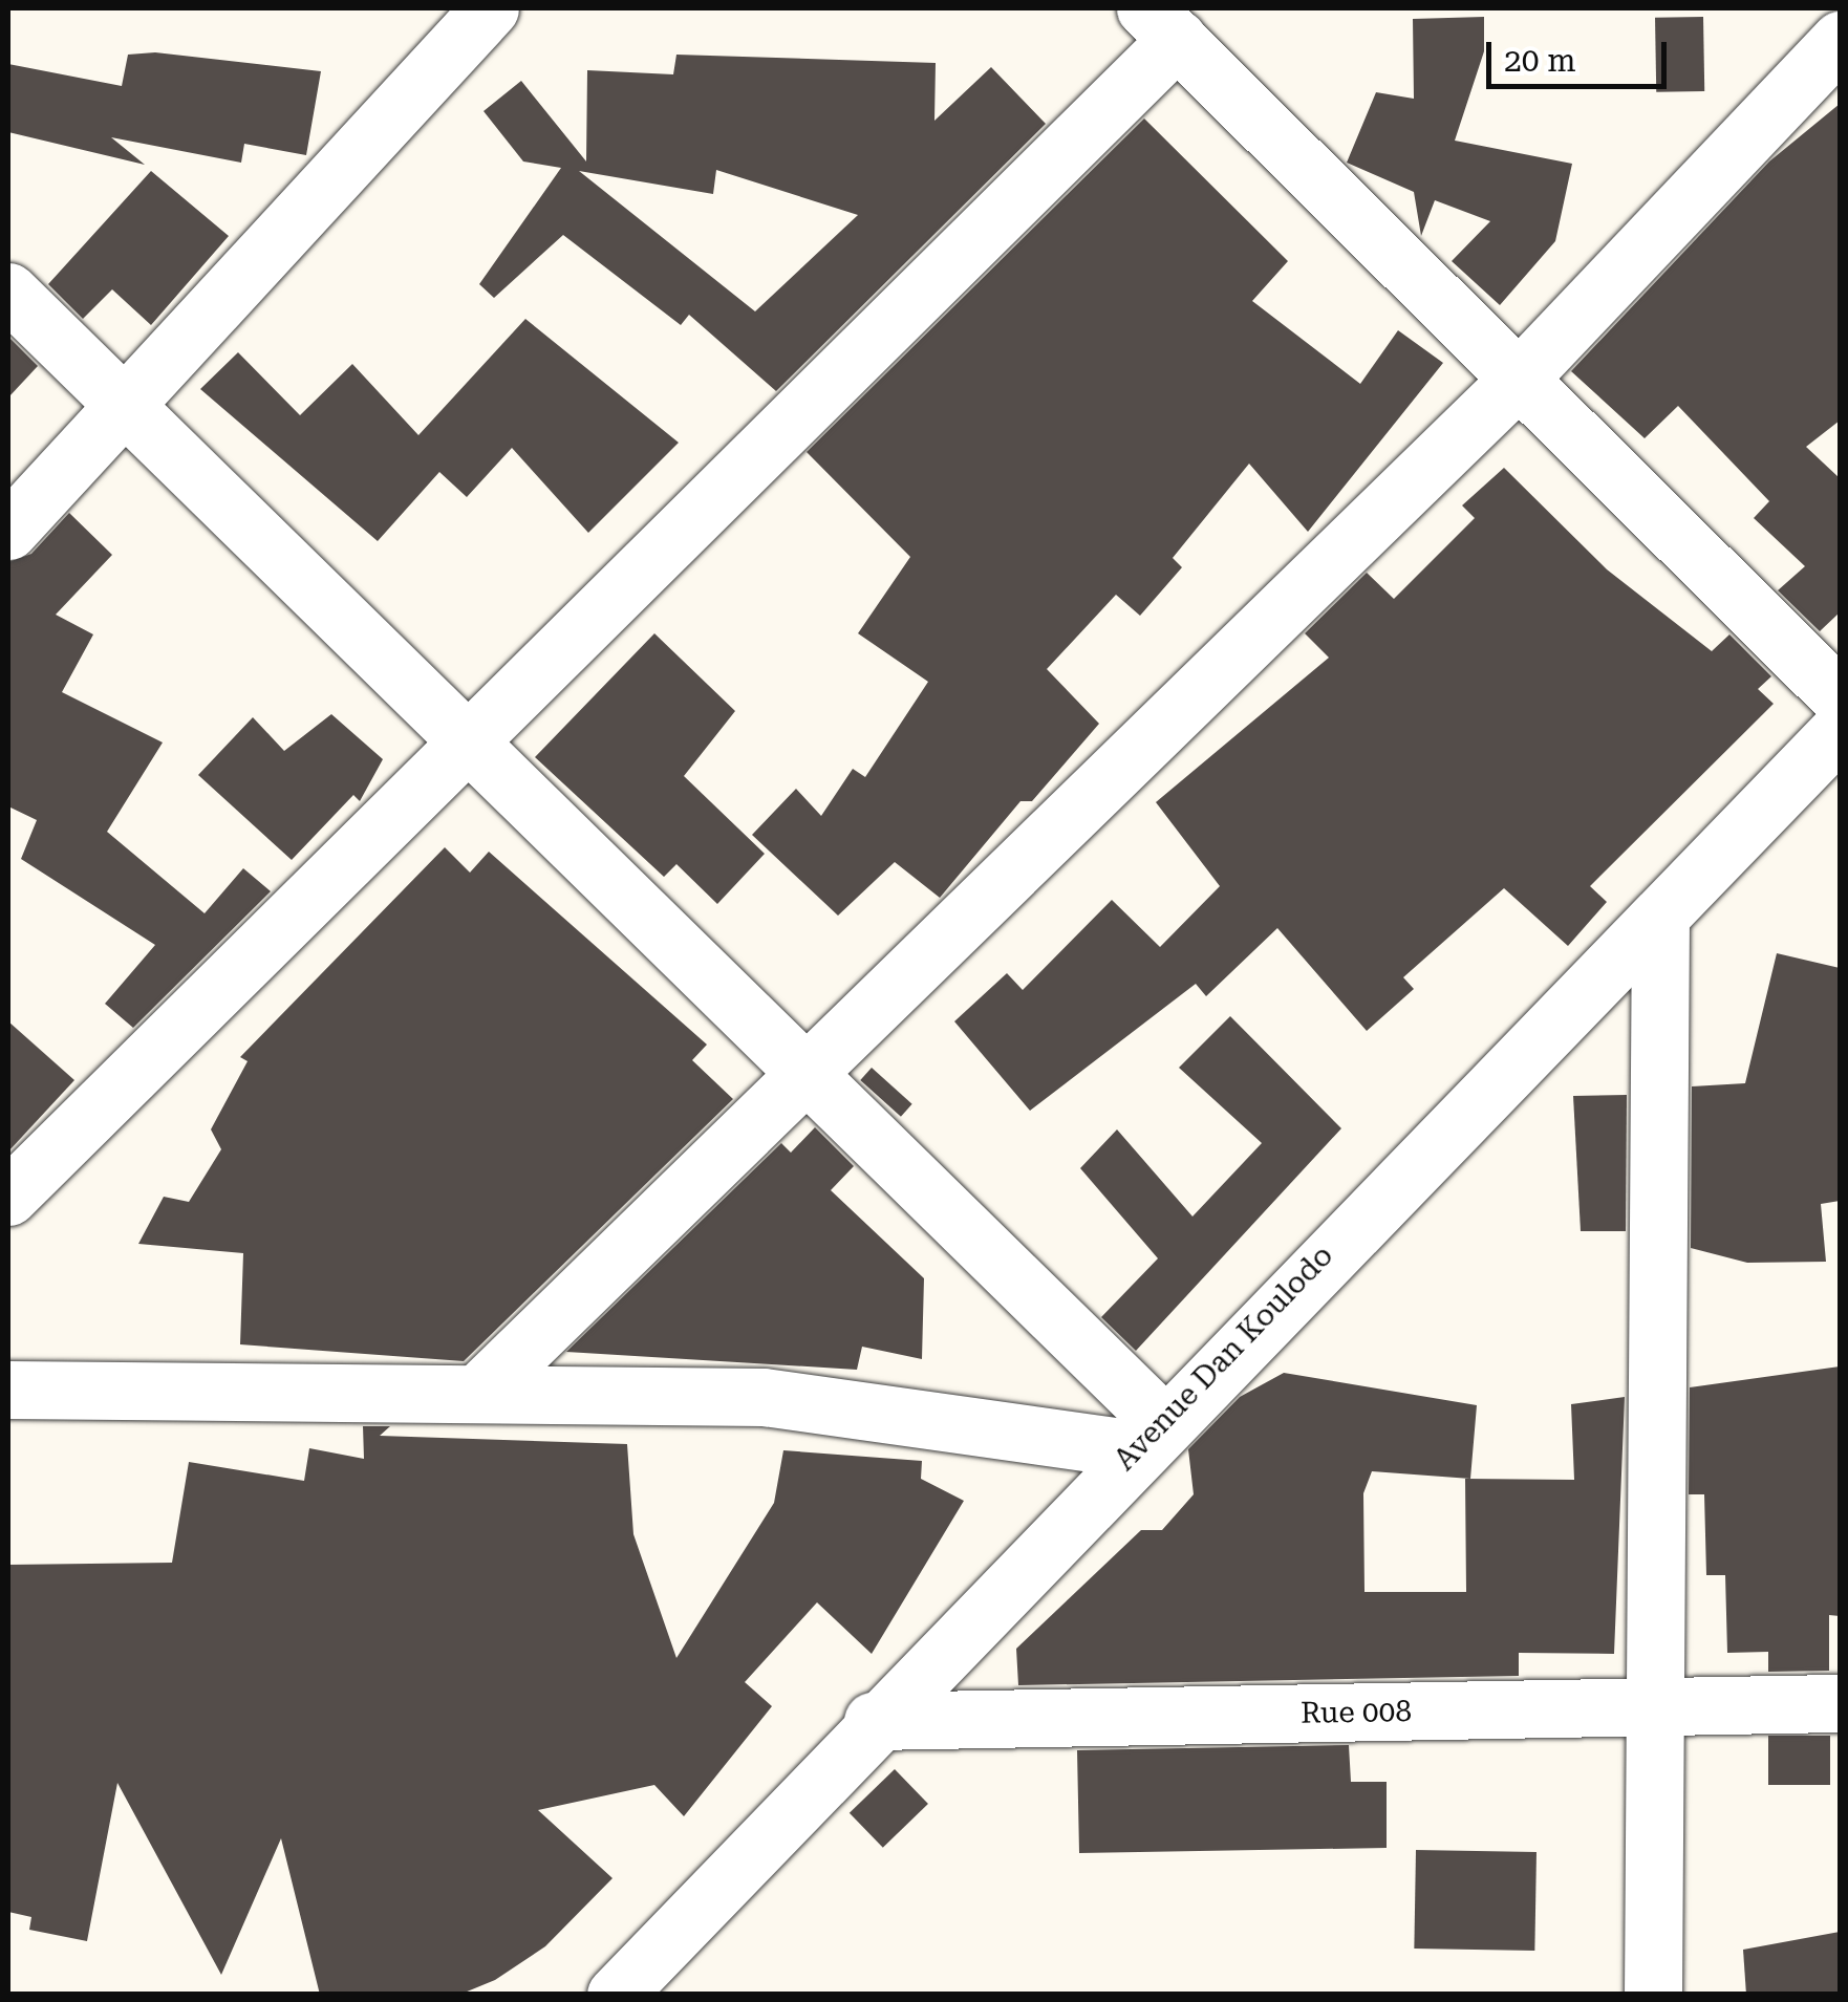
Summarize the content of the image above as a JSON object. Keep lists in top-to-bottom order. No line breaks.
{"streets":{"street":["Avenue Dan Koulodo","Rue 008"]},"crossings":[["Avenue Dan Koulodo","Rue 008"]],"scale_bar":"20 m"}
